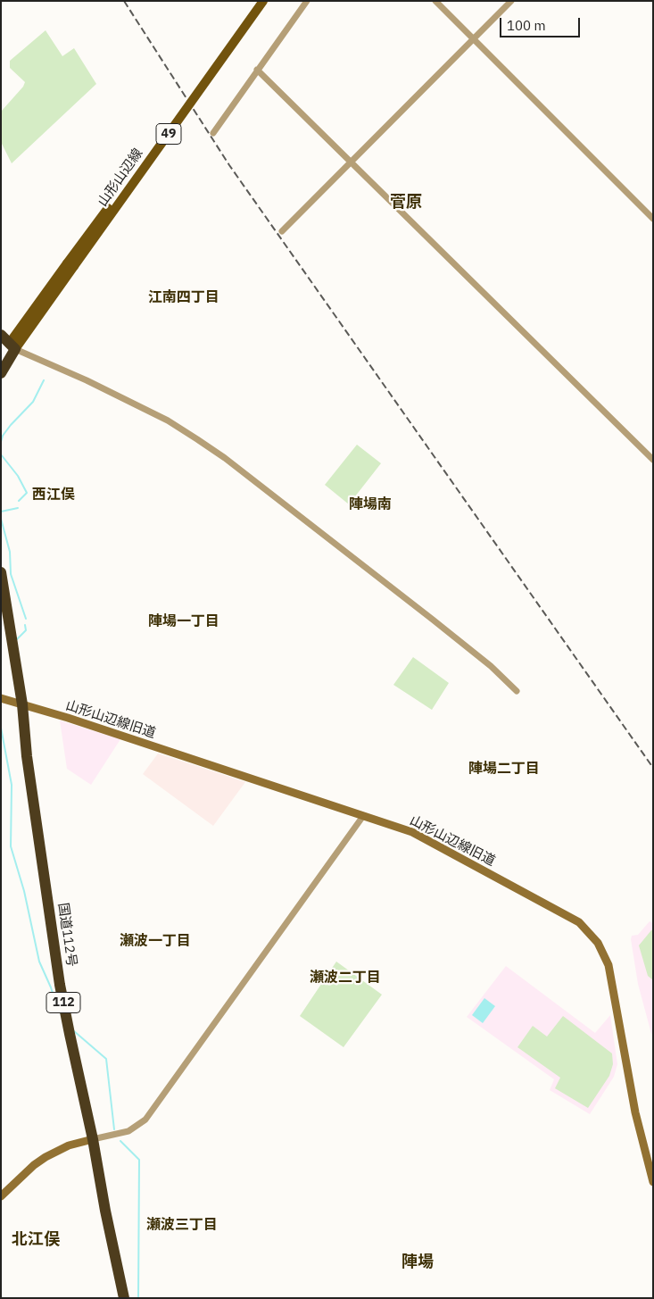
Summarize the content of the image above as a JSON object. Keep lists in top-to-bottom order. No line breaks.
{"streets":{"highway":["国道112号","112"],"main road":["49","山形山辺線"],"street":["山形山辺線旧道"]},"crossings":[["山形山辺線旧道","国道112号"]],"districts":["菅原","江南四丁目","西江俣","陣場南","陣場一丁目","陣場二丁目","瀬波一丁目","瀬波二丁目","瀬波三丁目","北江俣","陣場"],"scale_bar":"100 m"}
